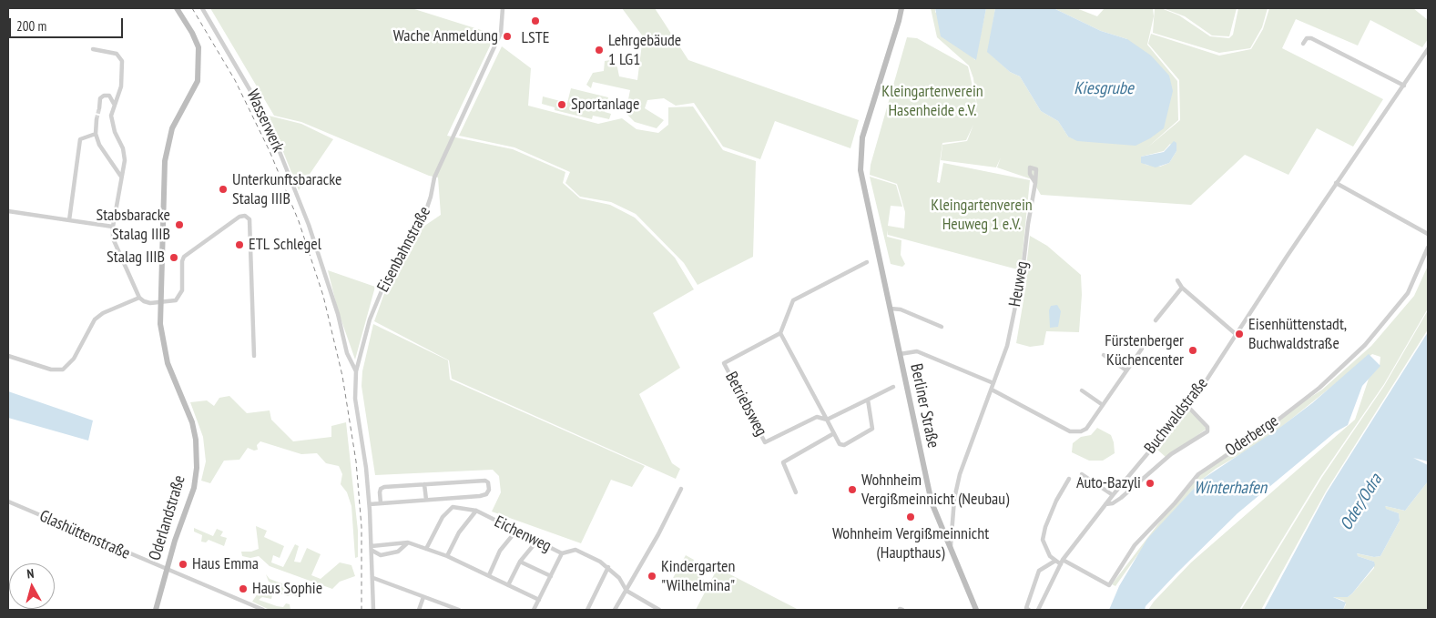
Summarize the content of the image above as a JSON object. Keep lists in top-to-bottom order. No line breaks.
{"streets":{"street":["Wasserwerk","Eisenbahnstraße","Heuweg","Betriebsweg","Berliner Straße","Buchwaldstraße","Oderberge","Oderlandstraße","Eichenweg","Glashüttenstraße"]},"crossings":[["Wasserwerk","Eisenbahnstraße"],["Heuweg","Berliner Straße"],["Buchwaldstraße","Oderberge"],["Oderlandstraße","Glashüttenstraße"]],"water":["Kiesgrube","Winterhafen","Oder/Odra"],"parks":["Kleingartenverein Hasenheide e.V.","Kleingartenverein Heuweg 1 e.V."],"places":["LSTE","Wache Anmeldung","Lehrgebäude 1 LG1","Sportanlage","Unterkunftsbaracke Stalag IIIB","Stabsbaracke Stalag IIIB","ETL Schlegel","Stalag IIIB","Eisenhüttenstadt, Buchwaldstraße","Fürstenberger Küchencenter","Auto-Bazyli","Wohnheim Vergißmeinnicht (Neubau)","Wohnheim Vergißmeinnicht (Haupthaus)","Haus Emma","Kindergarten \"Wilhelmina\"","Haus Sophie"],"scale_bar":"200 m","north":"top"}
